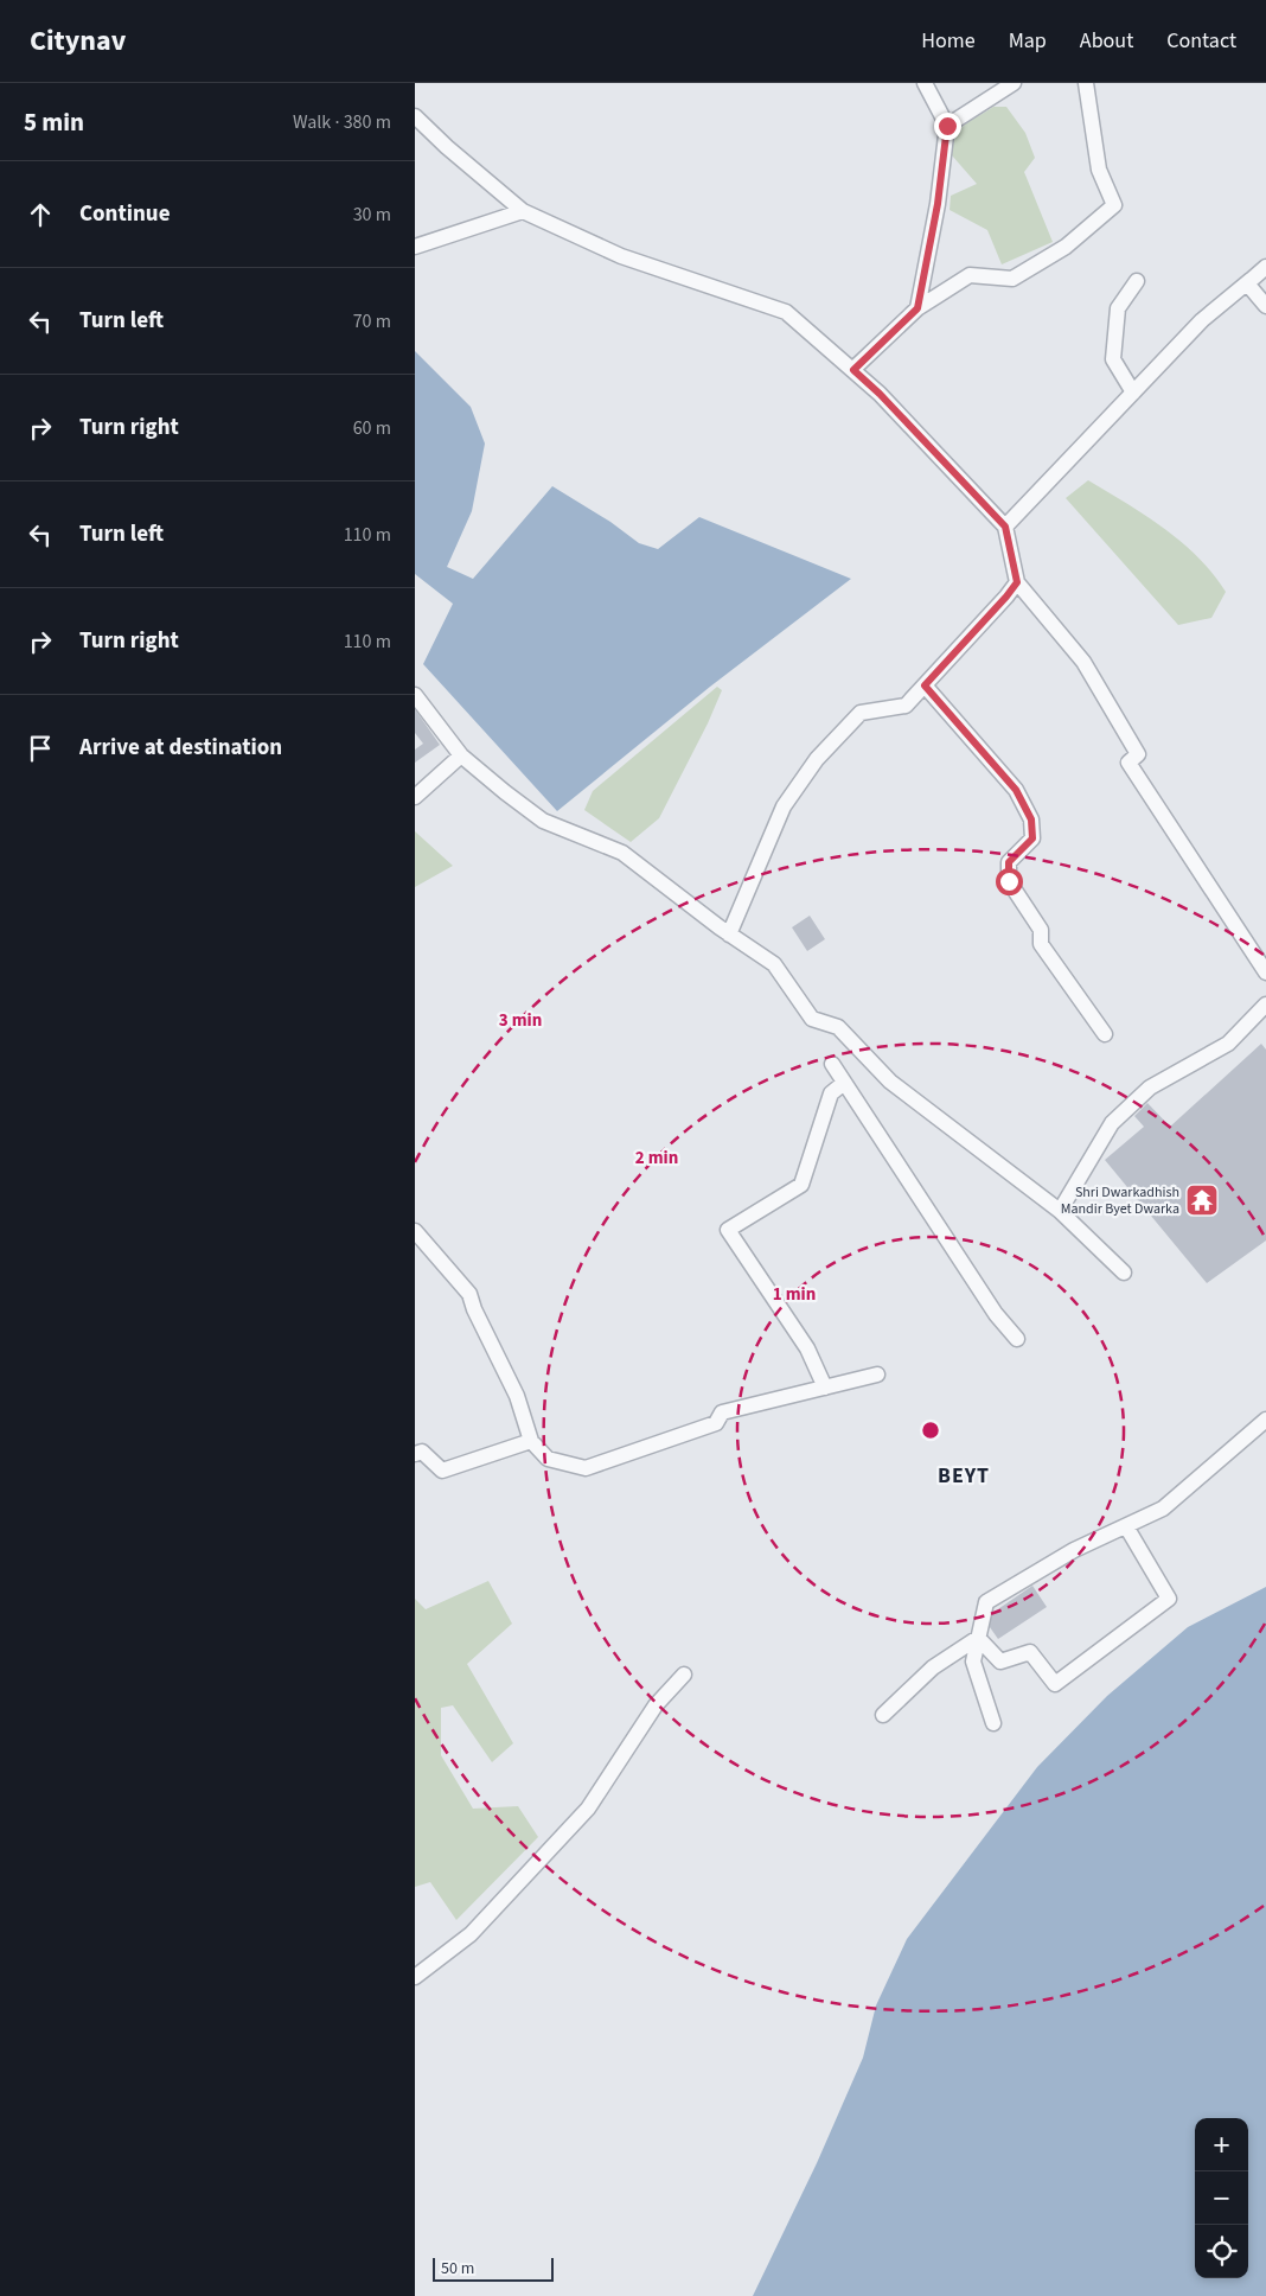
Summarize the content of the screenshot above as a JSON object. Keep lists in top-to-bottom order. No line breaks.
{"districts":["BEYT"],"places":{"temple":["Shri Dwarkadhish Mandir Byet Dwarka"]},"scale_bar":"50 m","page":{"header":"Citynav","nav":["Home","Map","About","Contact"],"heading":["5 min","Walk · 380 m"],"list":[["Continue","30 m"],["Turn left","70 m"],["Turn right","60 m"],["Turn left","110 m"],["Turn right","110 m"],"Arrive at destination"],"map_buttons":["+","−"],"scale":"50 m"},"rings":["3 min","2 min","1 min"]}
